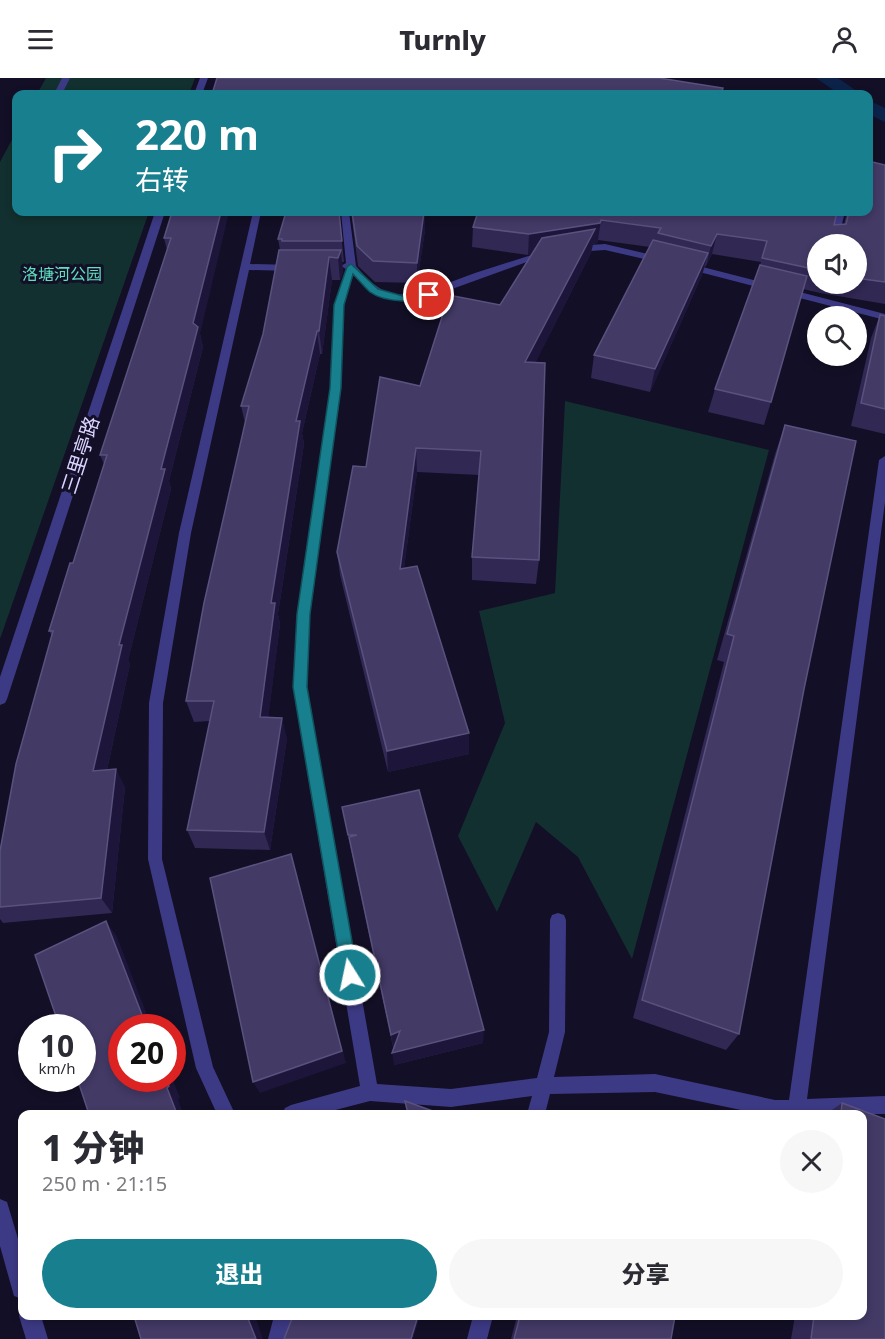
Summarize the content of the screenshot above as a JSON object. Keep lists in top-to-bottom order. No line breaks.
{"streets":{"street":["三里亭路"]},"parks":["洛塘河公园"],"page":{"header":"Turnly","turn":["220 m","右转"],"speed":"10 km/h","limit":"20","heading":["1 分钟","250 m · 21:15"],"buttons":["退出","分享"]}}
